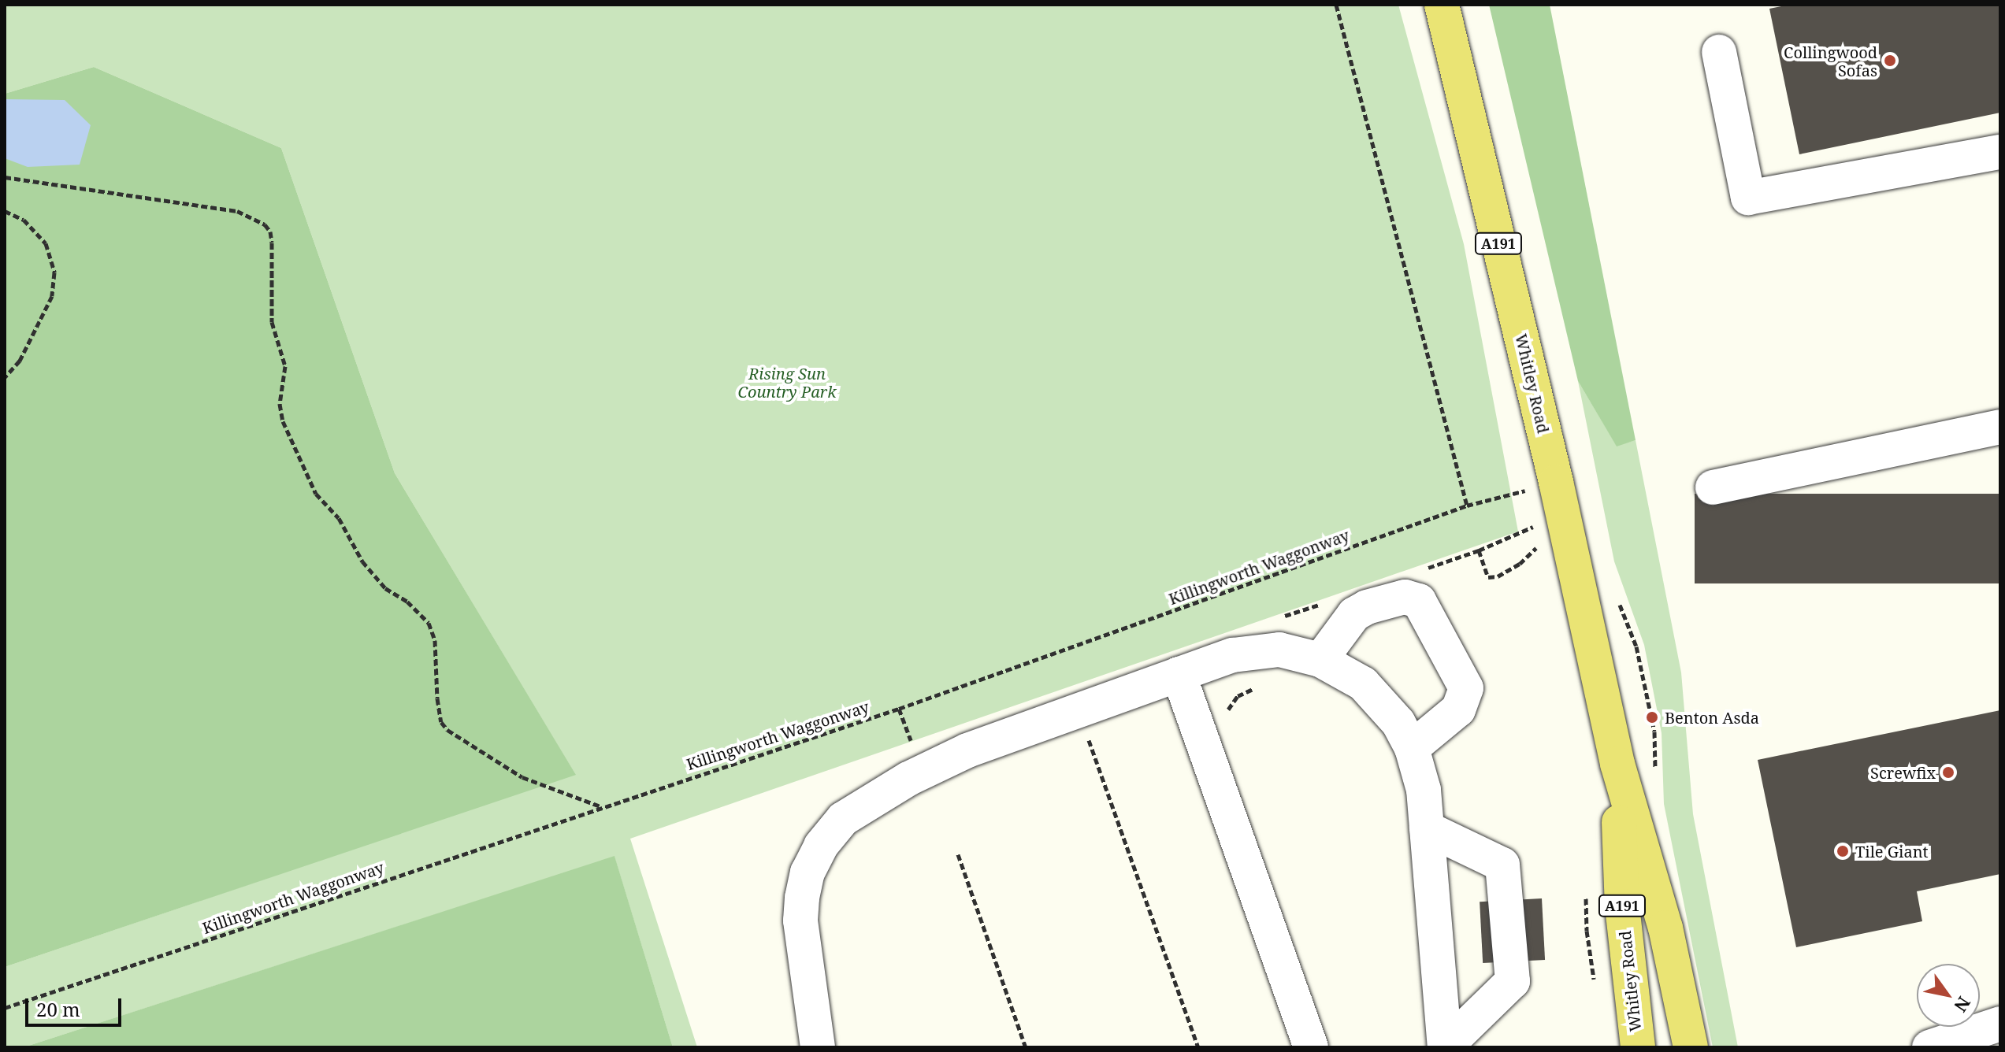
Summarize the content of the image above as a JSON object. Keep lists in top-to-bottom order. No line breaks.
{"streets":{"main road":["A191","Whitley Road"],"path":["Killingworth Waggonway"]},"parks":["Rising Sun Country Park"],"places":["Collingwood Sofas","Benton Asda","Screwfix","Tile Giant"],"scale_bar":"20 m","north":"bottom right"}
